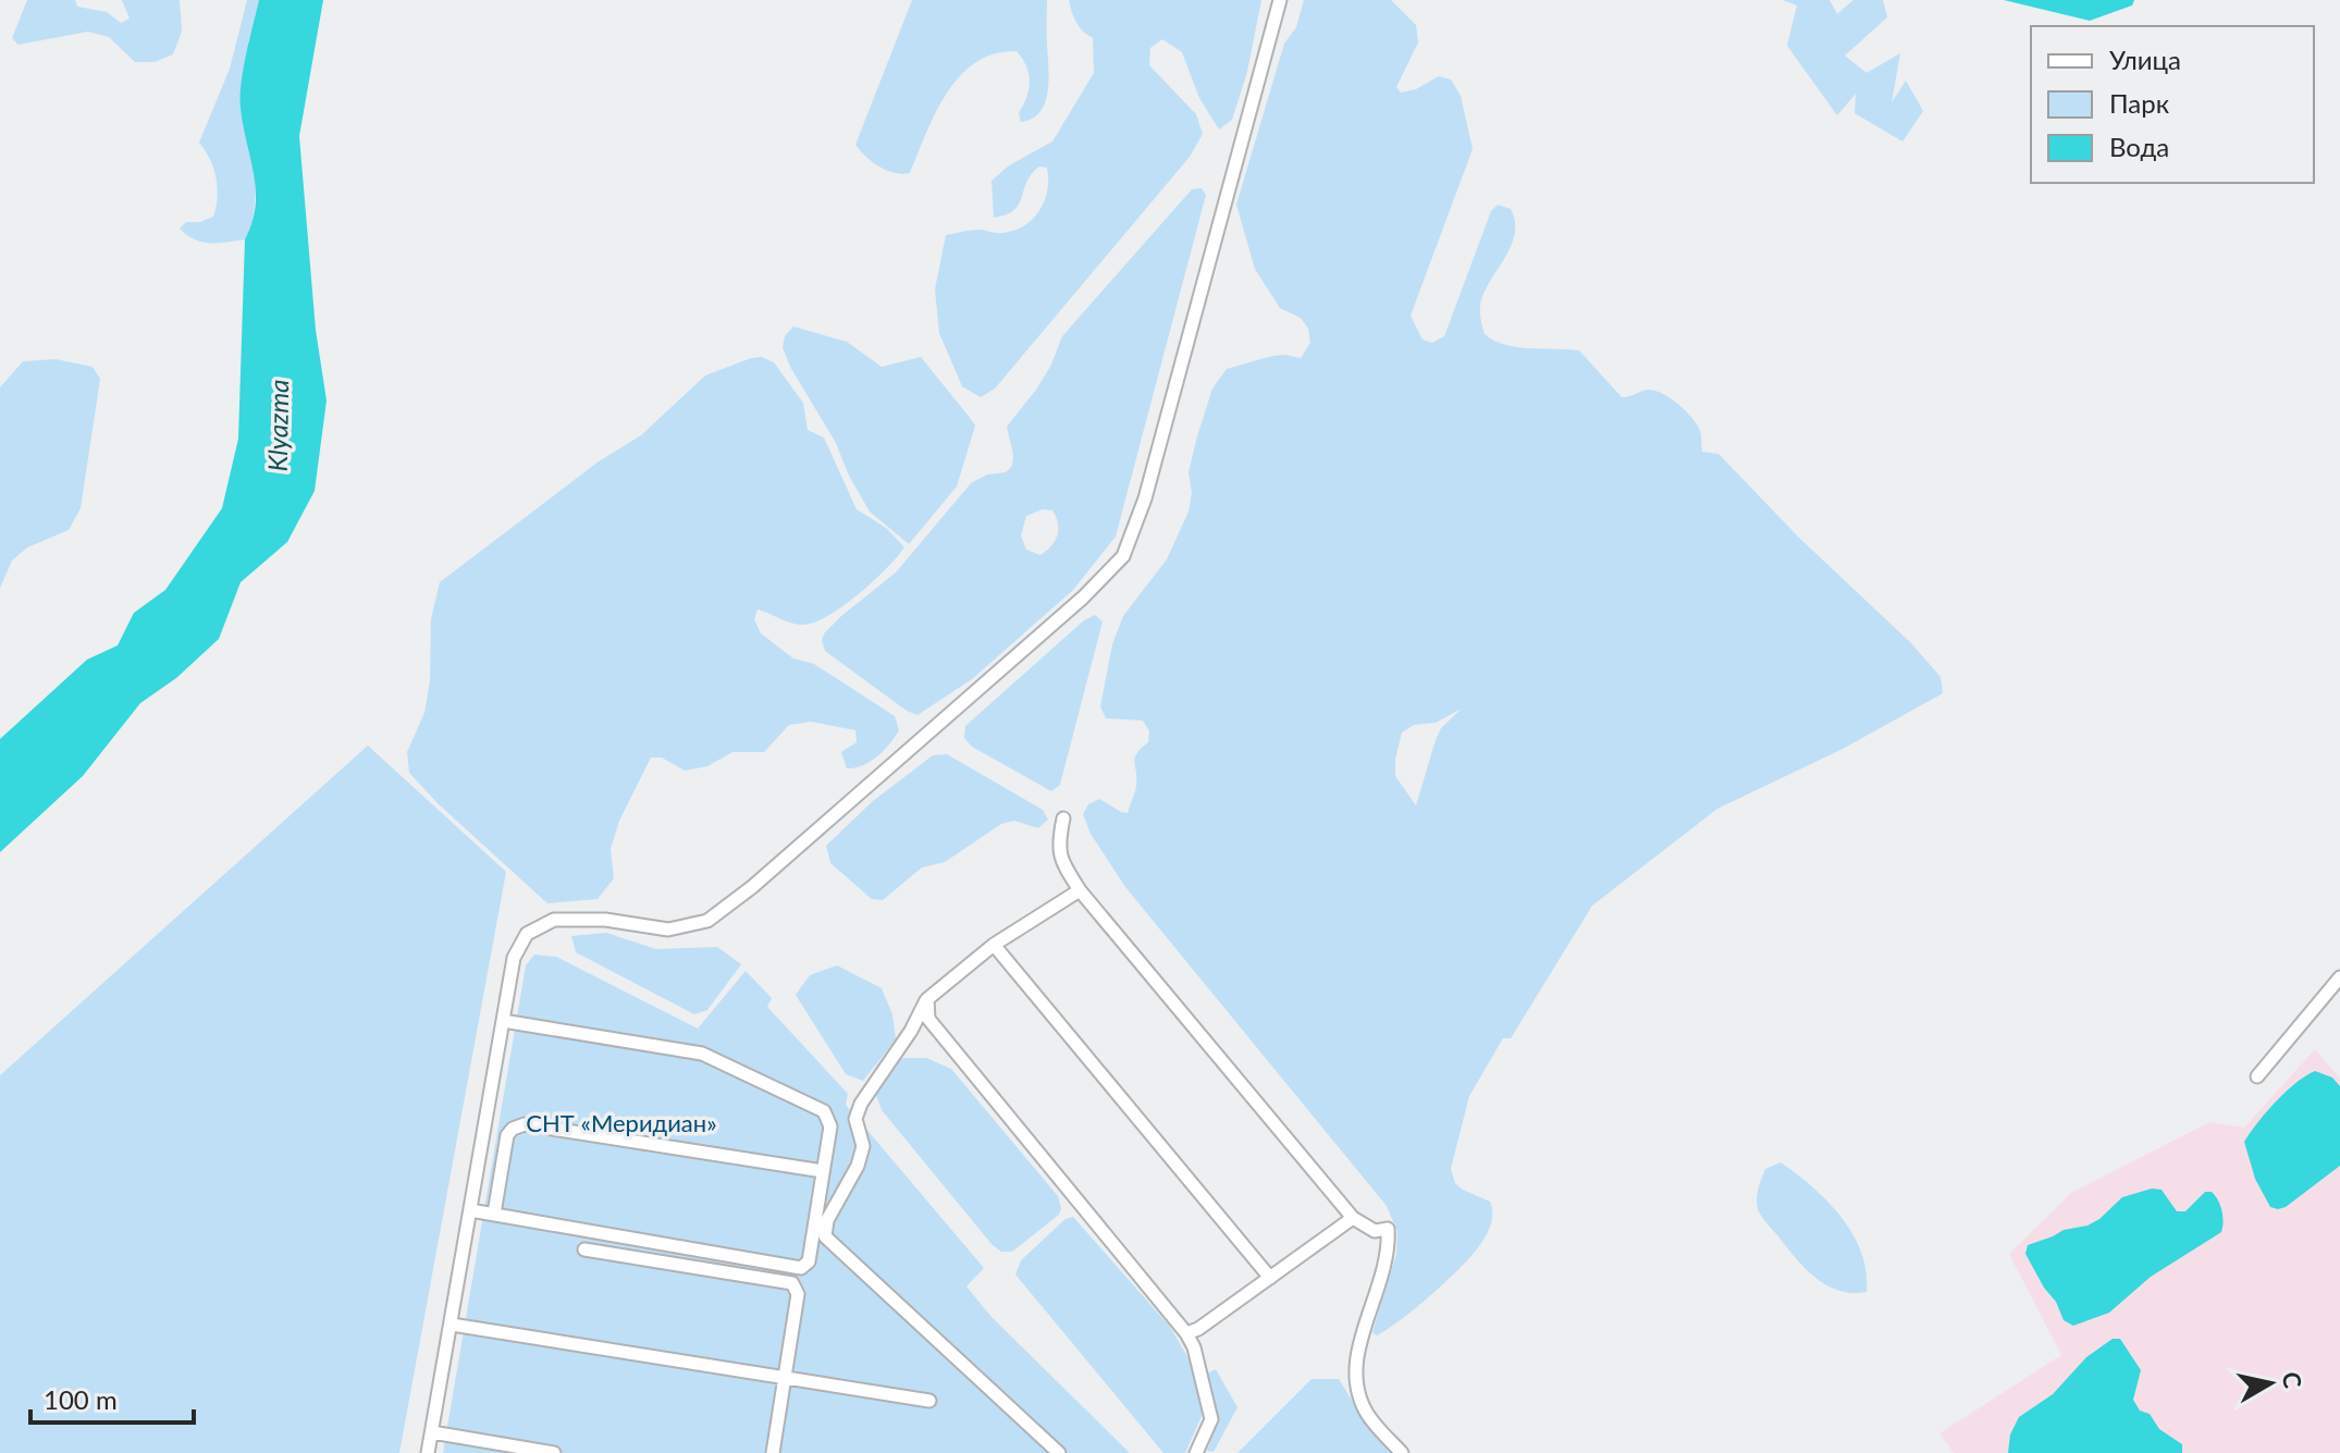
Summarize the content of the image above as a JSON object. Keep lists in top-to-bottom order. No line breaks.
{"water":["Klyazma"],"parks":["СНТ «Меридиан»"],"legend":["Улица","Парк","Вода"],"scale_bar":"100 m","north":"right"}
